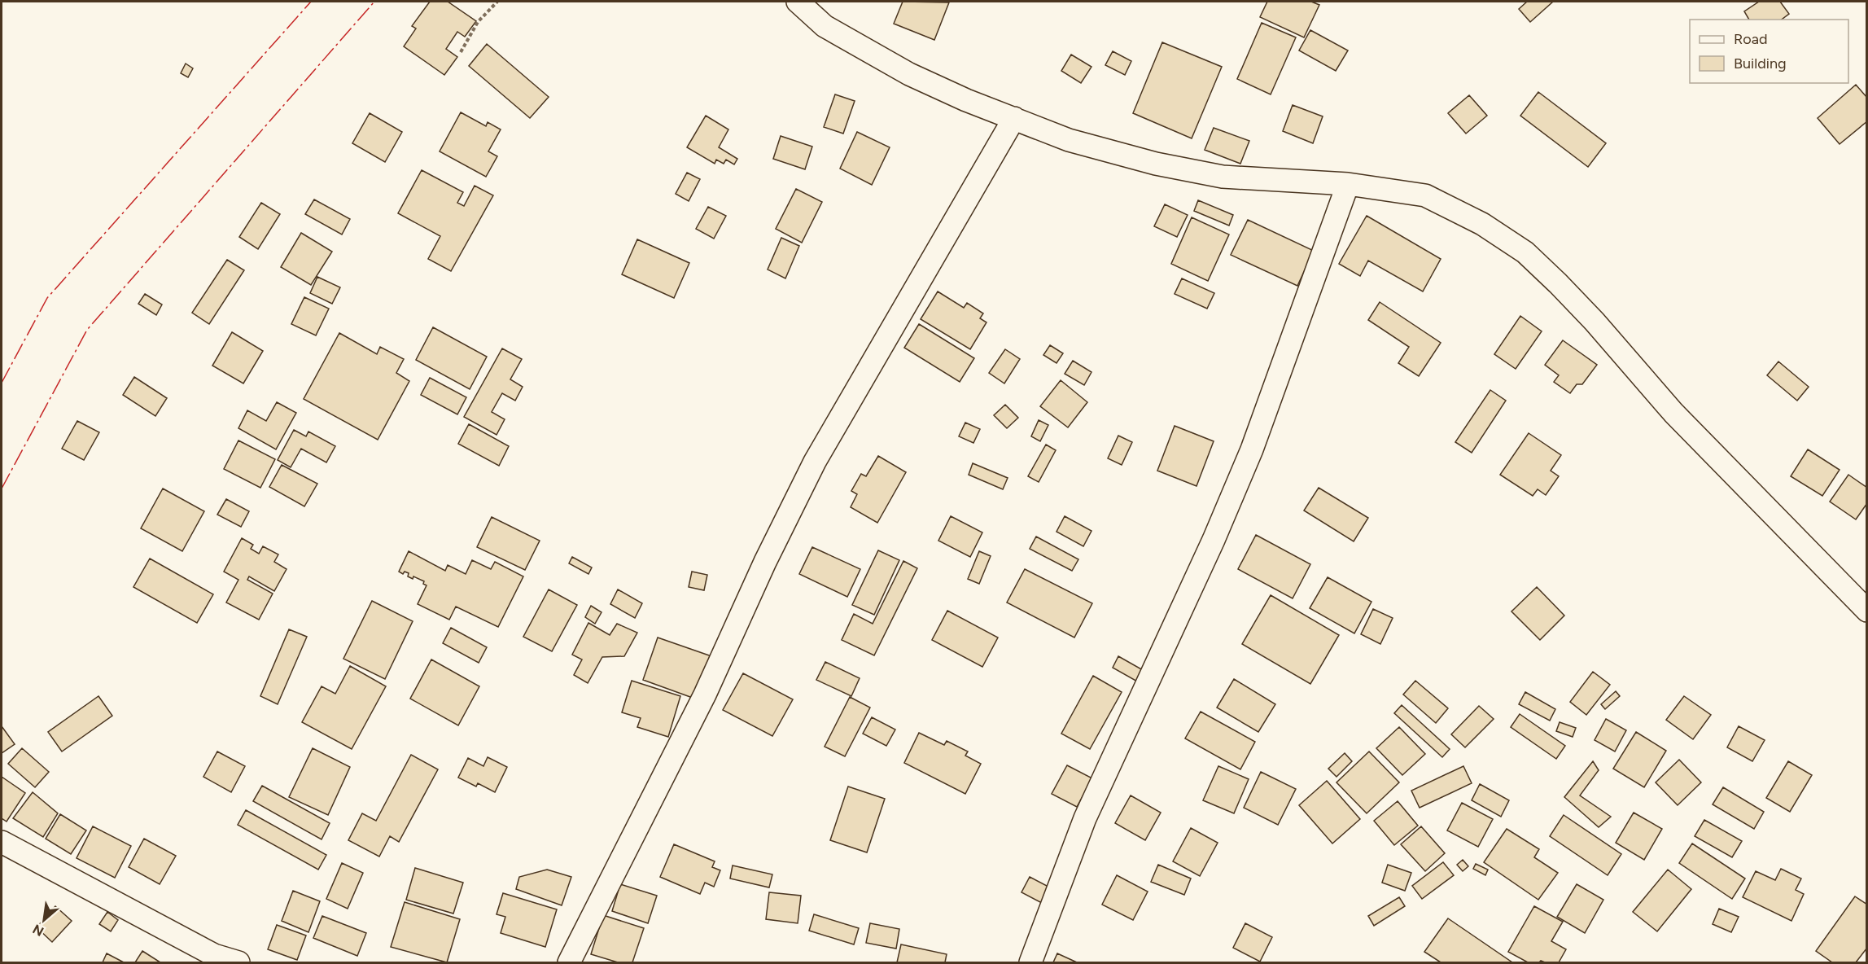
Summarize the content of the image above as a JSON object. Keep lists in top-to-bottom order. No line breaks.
{"legend":["Road","Building"],"north":"bottom left"}
